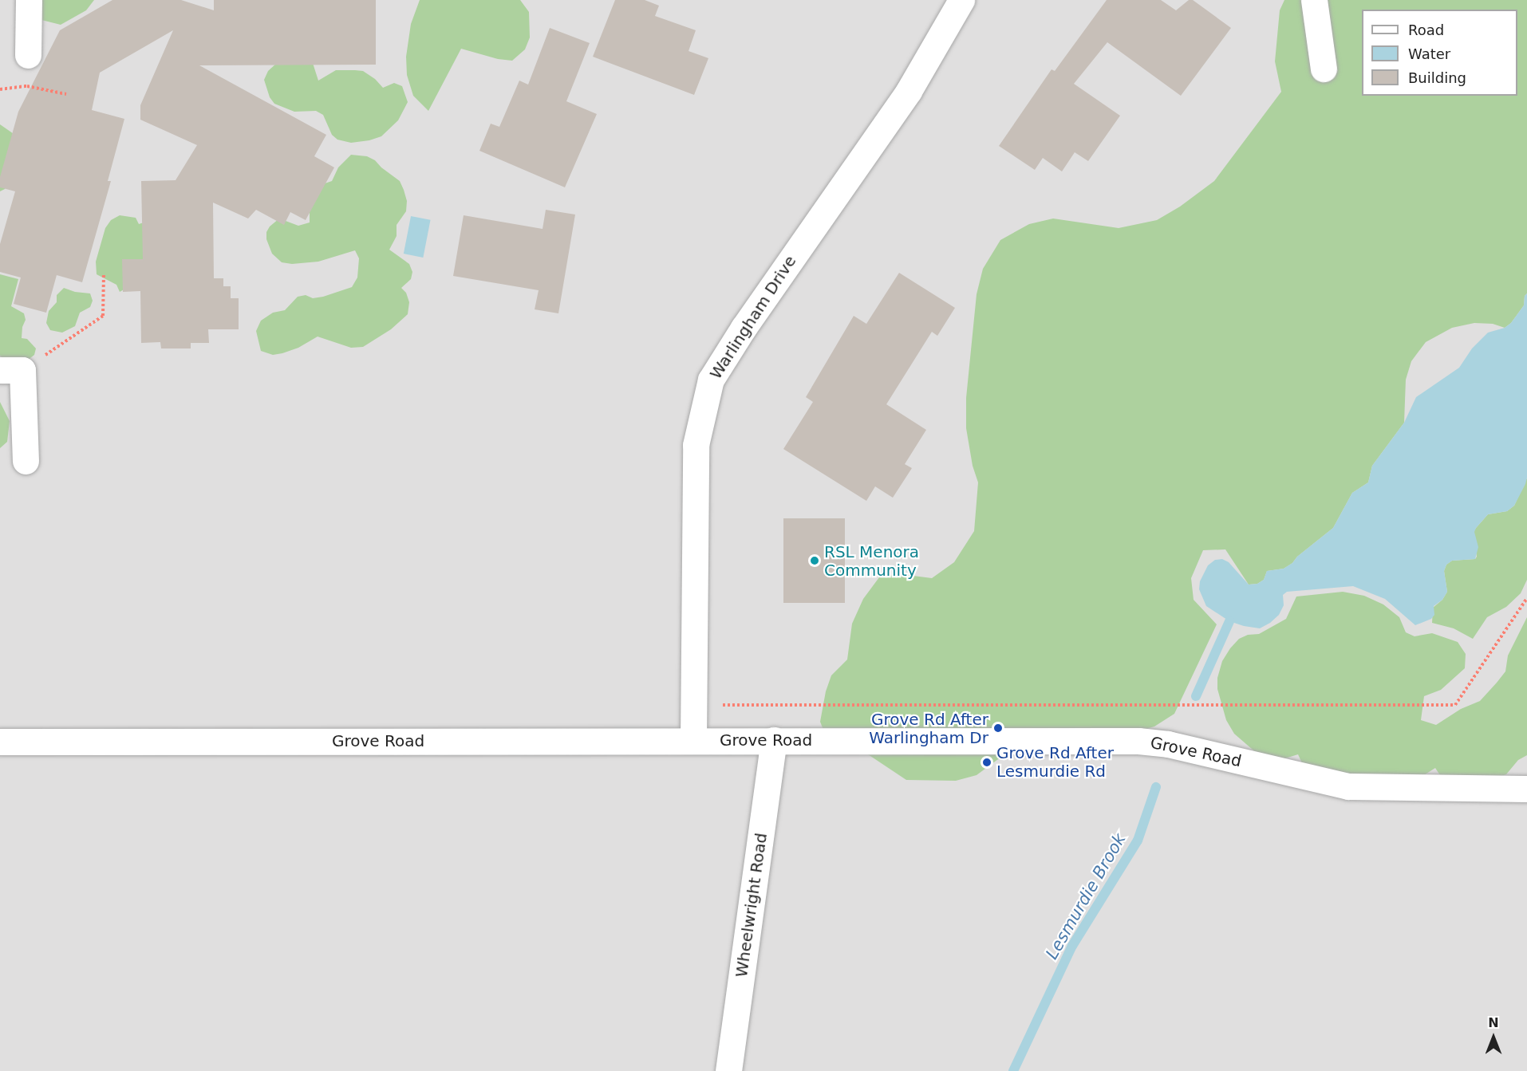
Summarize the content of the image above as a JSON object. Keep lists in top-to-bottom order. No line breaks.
{"streets":{"street":["Warlingham Drive","Grove Road","Wheelwright Road"]},"crossings":[["Warlingham Drive","Grove Road"],["Grove Road","Wheelwright Road"]],"water":["Lesmurdie Brook"],"places":["RSL Menora Community","Grove Rd After Warlingham Dr","Grove Rd After Lesmurdie Rd"],"legend":["Road","Water","Building"],"north":"top"}
